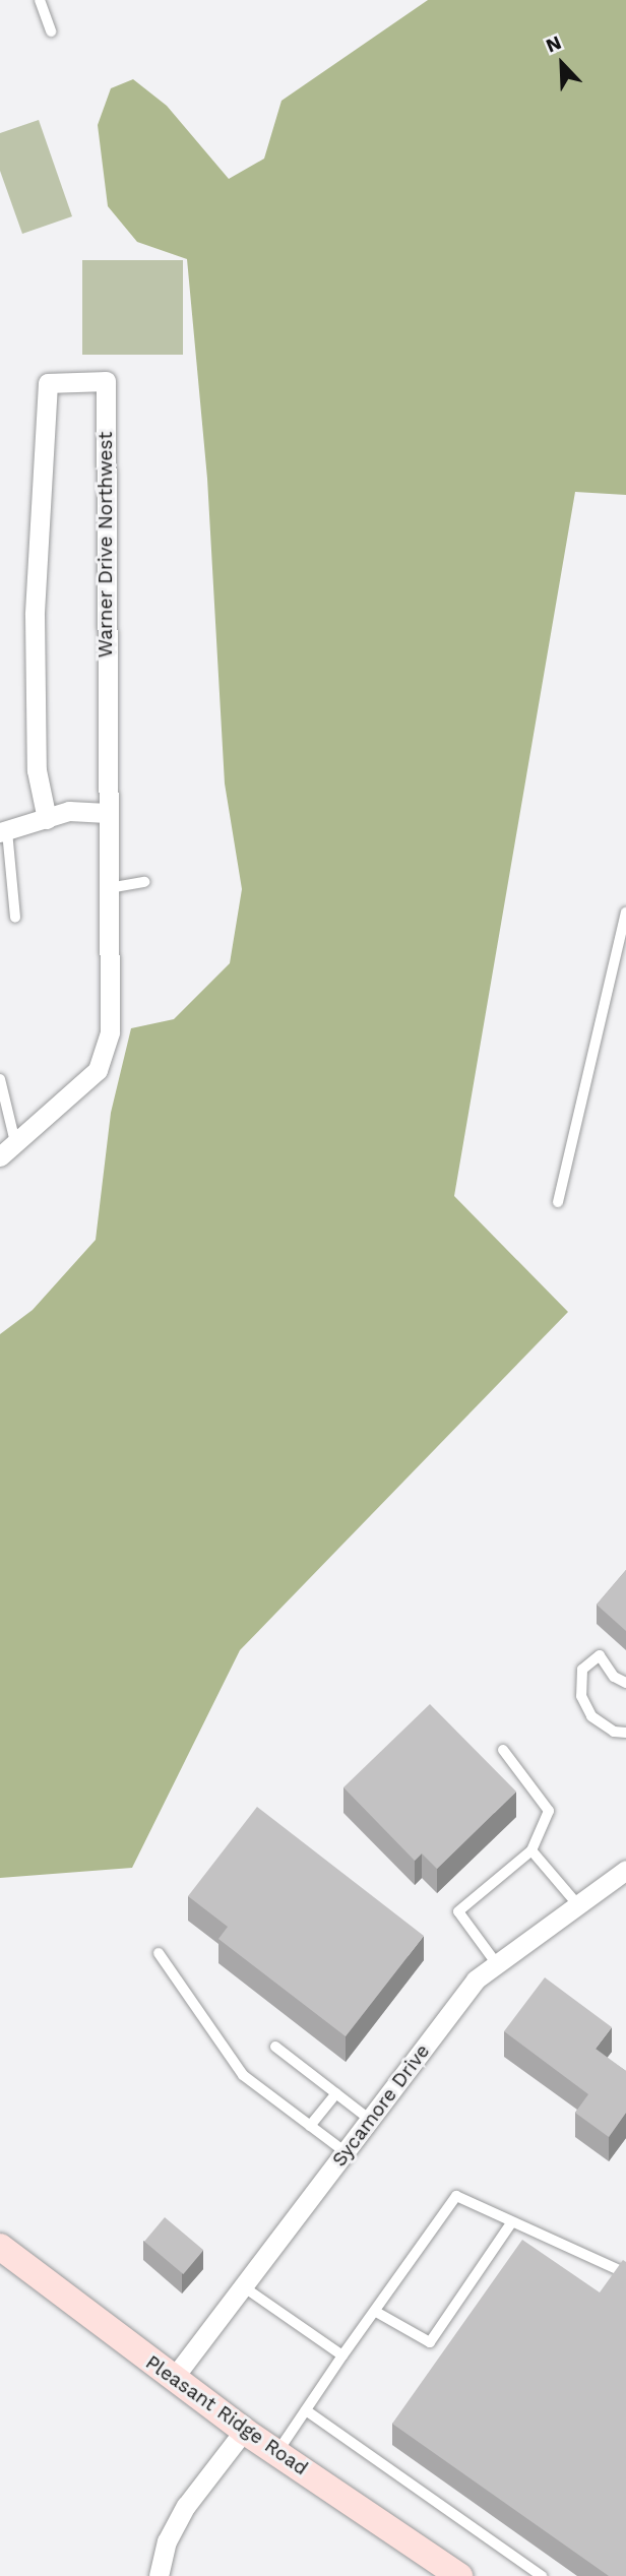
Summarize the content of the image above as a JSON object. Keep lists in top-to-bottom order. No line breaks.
{"streets":{"main road":["Pleasant Ridge Road"],"street":["Warner Drive Northwest","Sycamore Drive"]},"crossings":[["Sycamore Drive","Pleasant Ridge Road"]],"north":"top left"}
